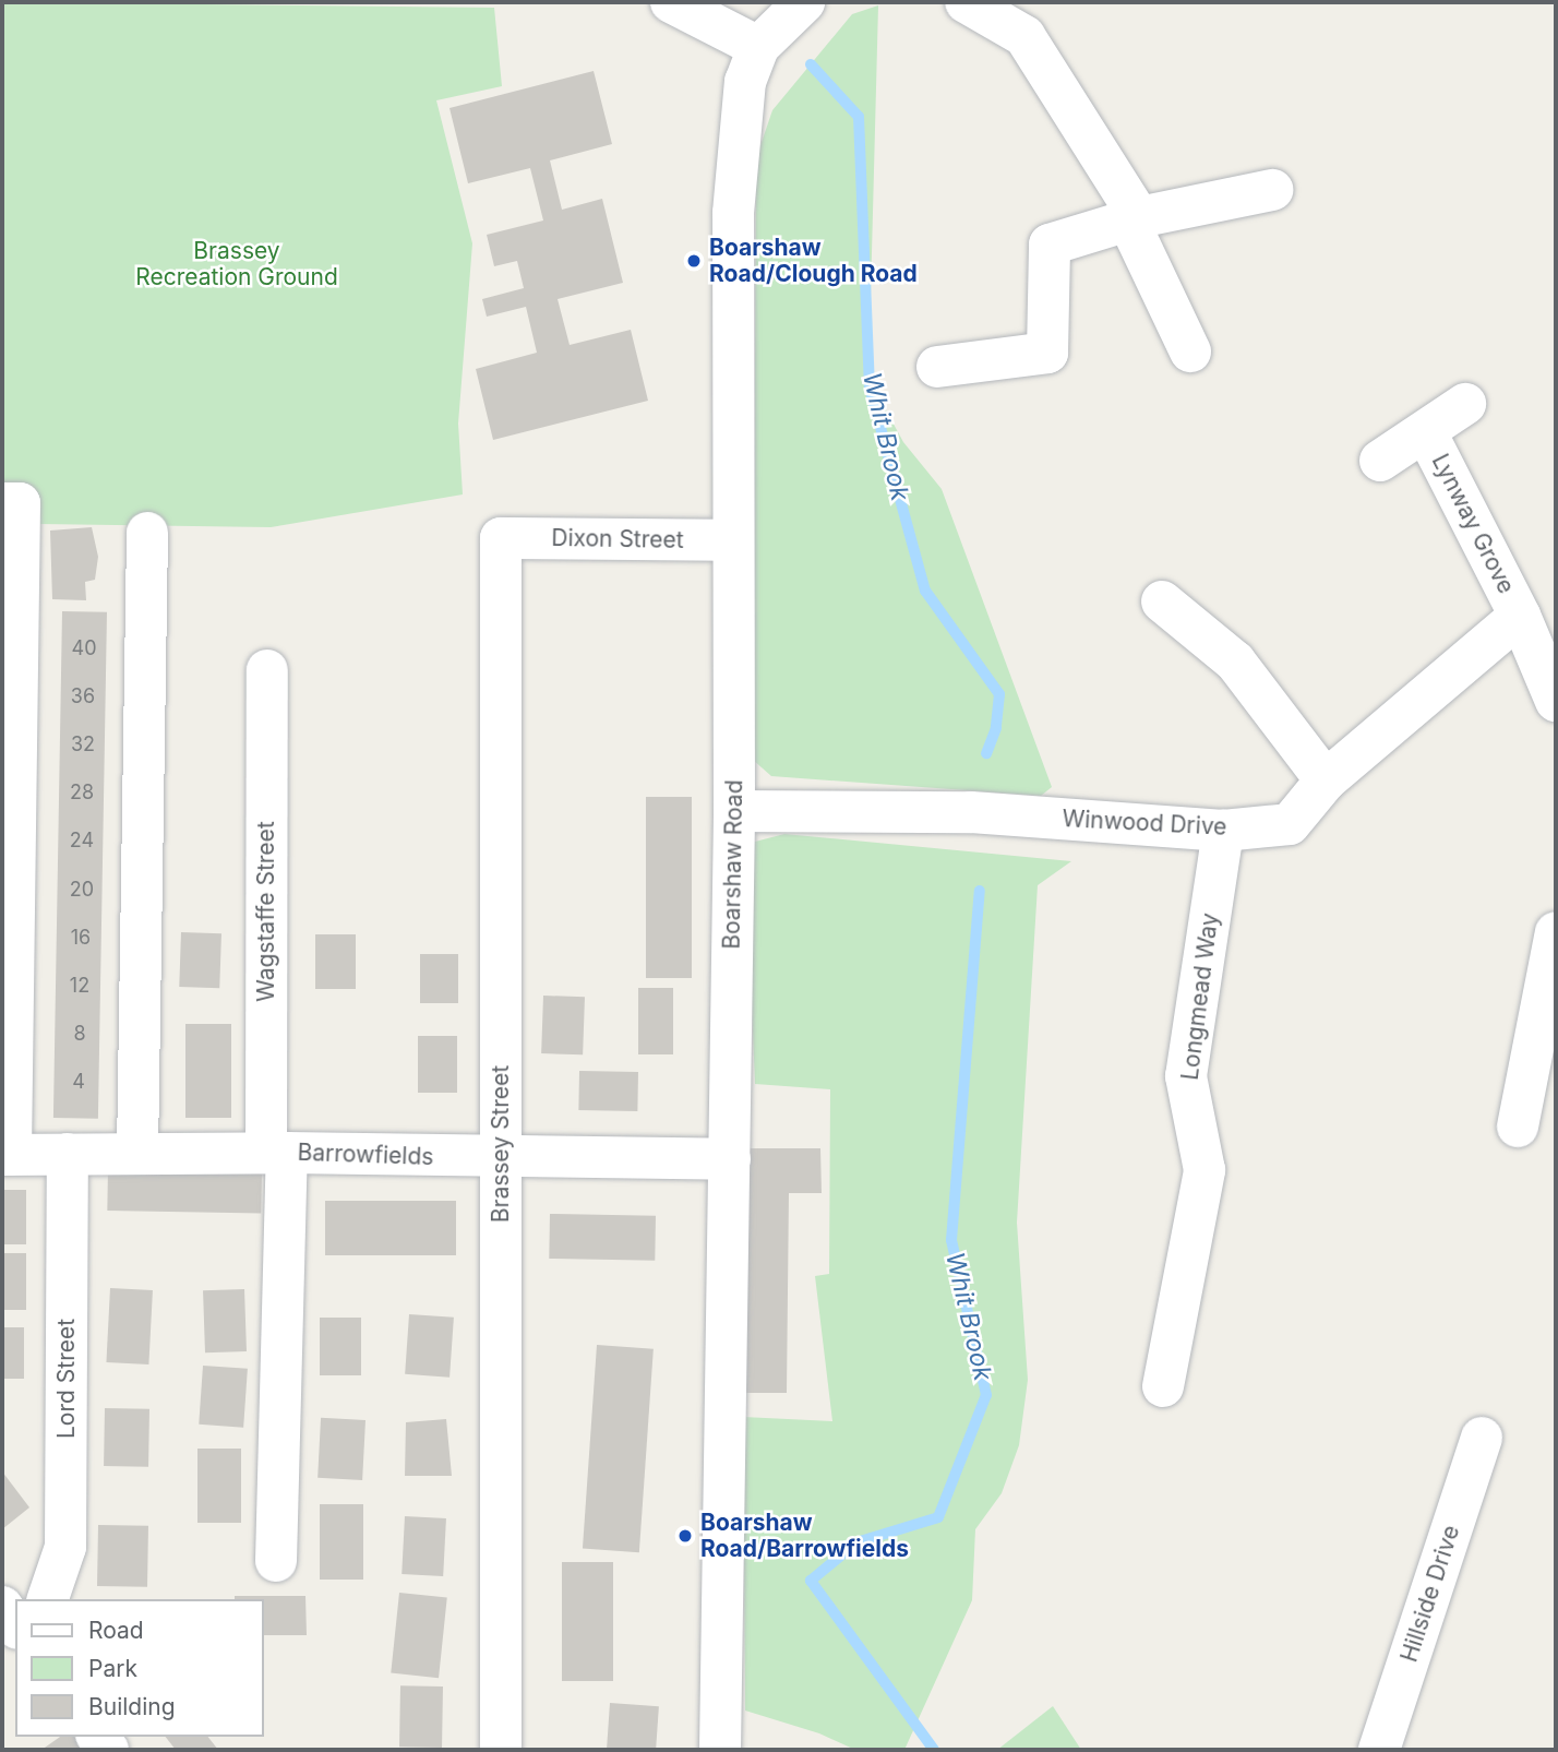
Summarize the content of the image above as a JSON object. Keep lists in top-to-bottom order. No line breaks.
{"streets":{"street":["Lynway Grove","Dixon Street","Winwood Drive","Boarshaw Road","Wagstaffe Street","Longmead Way","Brassey Street","Barrowfields","Lord Street","Hillside Drive"]},"crossings":[["Lynway Grove","Winwood Drive"],["Dixon Street","Boarshaw Road"],["Dixon Street","Brassey Street"],["Winwood Drive","Boarshaw Road"],["Winwood Drive","Longmead Way"],["Boarshaw Road","Barrowfields"],["Wagstaffe Street","Barrowfields"],["Brassey Street","Barrowfields"],["Barrowfields","Lord Street"]],"water":["Whit Brook"],"parks":["Brassey Recreation Ground"],"places":["Boarshaw Road/Clough Road","Boarshaw Road/Barrowfields"],"house_numbers":["40","36","32","28","24","20","16","12","8","4"],"legend":["Road","Park","Building"]}
